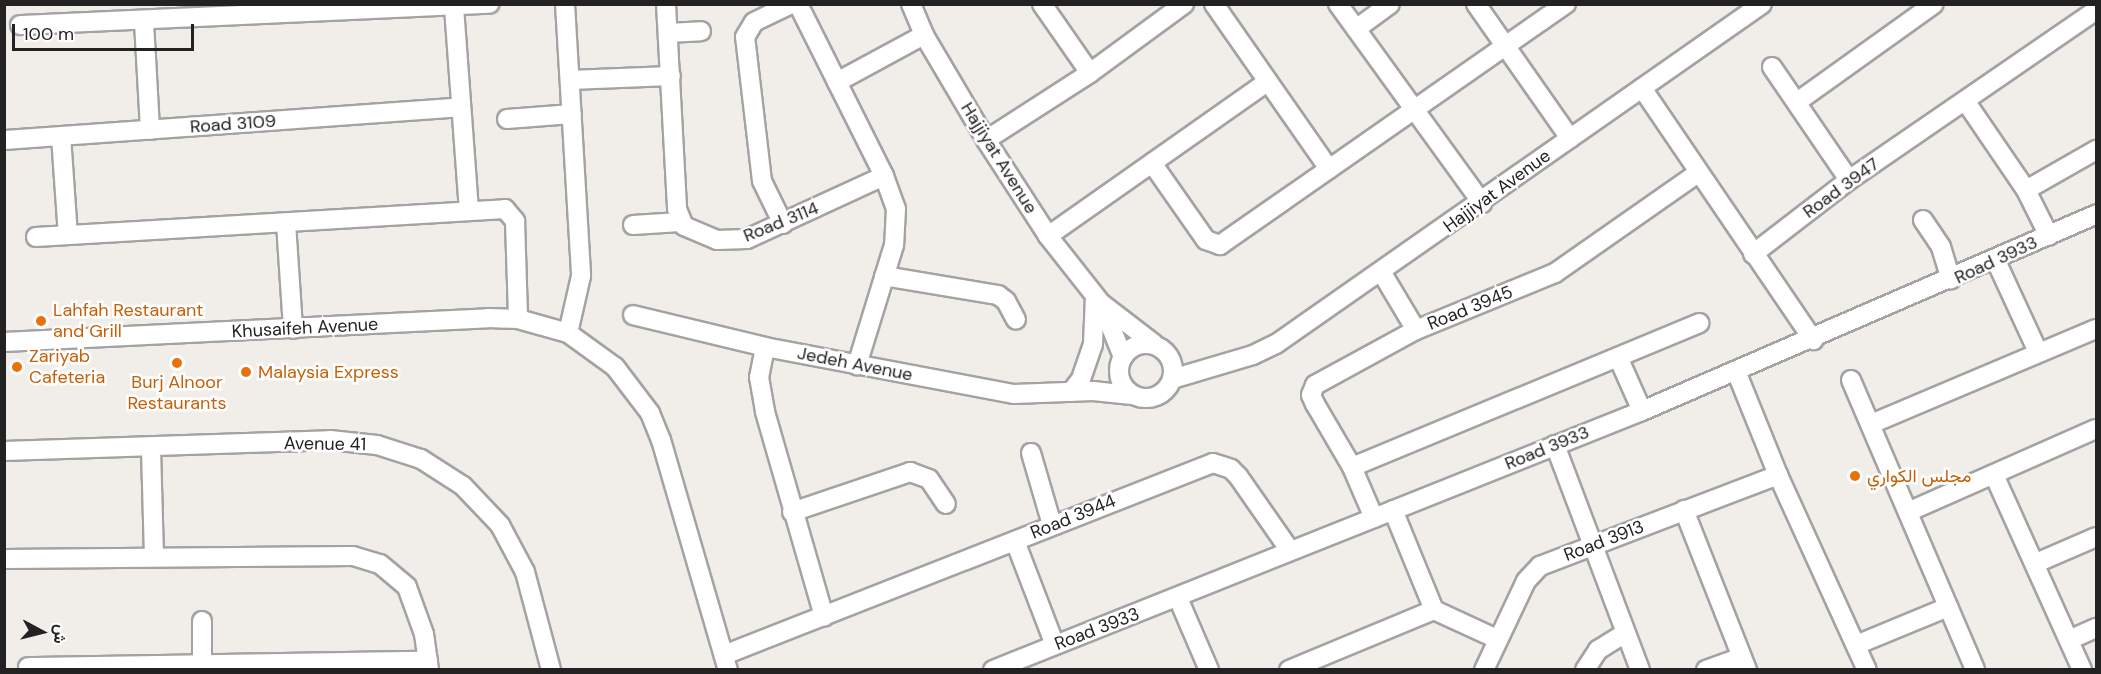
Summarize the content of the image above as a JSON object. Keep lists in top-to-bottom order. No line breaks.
{"streets":{"street":["Road 3109","Hajjiyat Avenue","Road 3947","Road 3114","Road 3933","Road 3945","Khusaifeh Avenue","Jedeh Avenue","Avenue 41","Road 3944","Road 3913"]},"crossings":[["Hajjiyat Avenue","Jedeh Avenue"],["Road 3933","Road 3945"],["Road 3933","Road 3944"]],"places":["Lahfah Restaurant and Grill","Burj Alnoor Restaurants","Zariyab Cafeteria","Malaysia Express","مجلس الكواري"],"scale_bar":"100 m","north":"right"}
